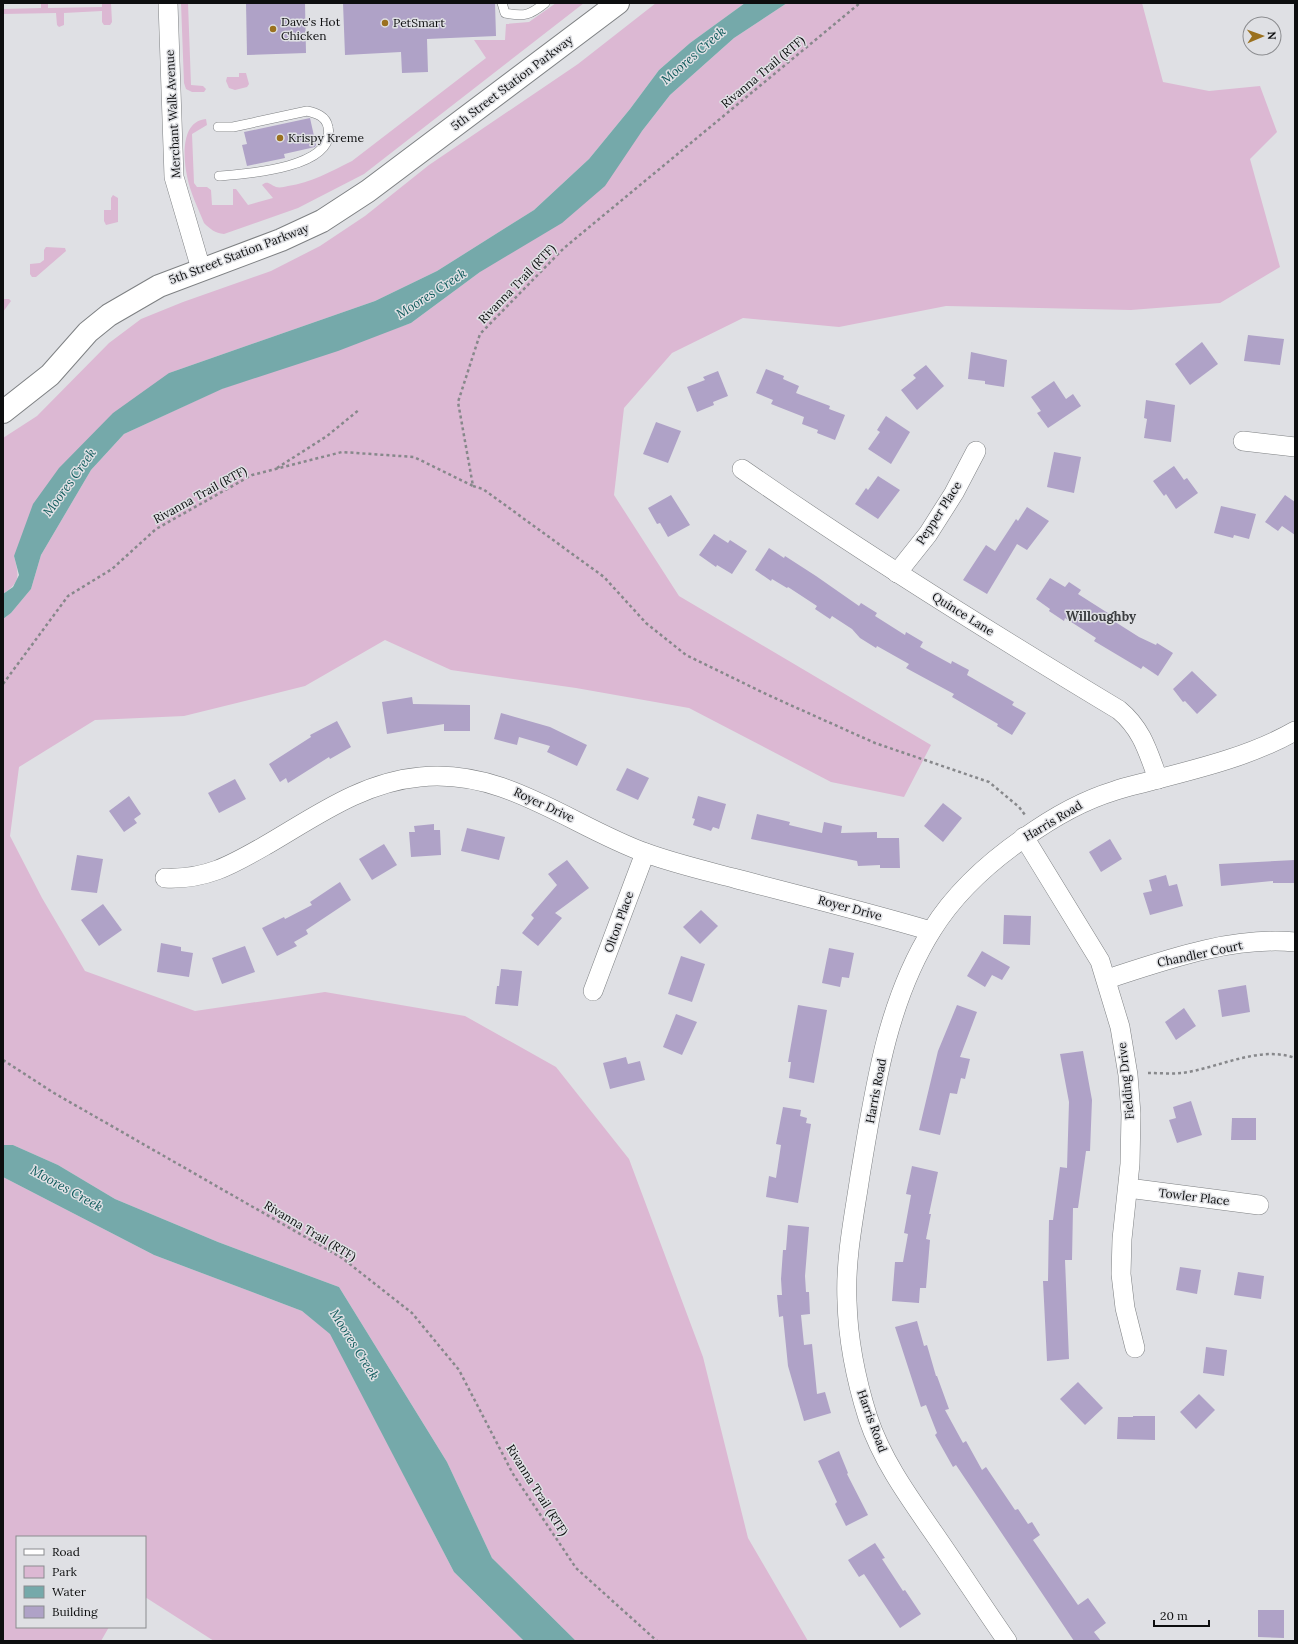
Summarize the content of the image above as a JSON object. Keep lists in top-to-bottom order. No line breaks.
{"streets":{"street":["5th Street Station Parkway","Merchant Walk Avenue","Pepper Place","Quince Lane","Royer Drive","Harris Road","Olton Place","Chandler Court","Fielding Drive","Towler Place"],"path":["Rivanna Trail (RTF)"]},"crossings":[["5th Street Station Parkway","Merchant Walk Avenue"],["Pepper Place","Quince Lane"],["Quince Lane","Harris Road"],["Royer Drive","Harris Road"],["Royer Drive","Olton Place"],["Harris Road","Fielding Drive"],["Chandler Court","Fielding Drive"],["Fielding Drive","Towler Place"]],"districts":["Willoughby"],"water":["Moores Creek"],"places":["PetSmart","Dave's Hot Chicken","Krispy Kreme"],"legend":["Road","Park","Water","Building"],"scale_bar":"20 m","north":"right"}
